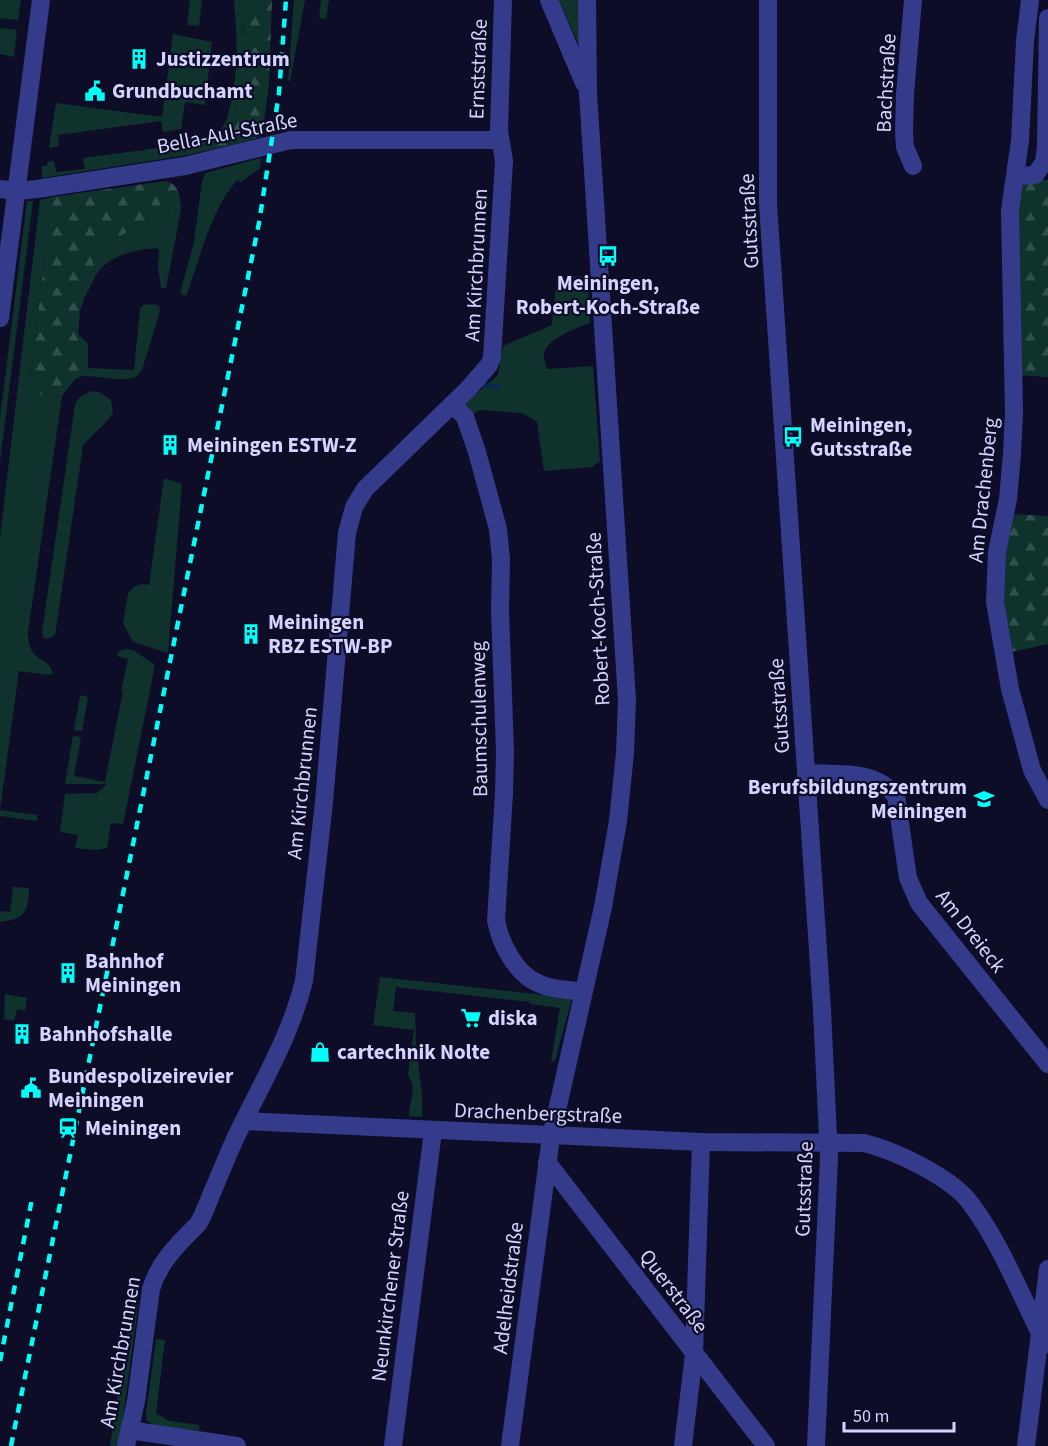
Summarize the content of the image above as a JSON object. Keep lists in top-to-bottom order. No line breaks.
{"streets":{"street":["Ernststraße","Bachstraße","Bella-Aul-Straße","Gutsstraße","Am Kirchbrunnen","Am Drachenberg","Robert-Koch-Straße","Baumschulenweg","Am Dreieck","Drachenbergstraße","Neunkirchener Straße","Adelheidstraße","Querstraße"]},"crossings":[["Ernststraße","Bella-Aul-Straße"],["Ernststraße","Am Kirchbrunnen"],["Bella-Aul-Straße","Am Kirchbrunnen"],["Gutsstraße","Am Dreieck"],["Gutsstraße","Drachenbergstraße"],["Am Kirchbrunnen","Baumschulenweg"],["Am Kirchbrunnen","Drachenbergstraße"],["Robert-Koch-Straße","Baumschulenweg"],["Robert-Koch-Straße","Drachenbergstraße"],["Robert-Koch-Straße","Adelheidstraße"],["Drachenbergstraße","Neunkirchener Straße"],["Drachenbergstraße","Adelheidstraße"],["Adelheidstraße","Querstraße"]],"places":{"building":["Justizzentrum","Meiningen ESTW-Z","Meiningen RBZ ESTW-BP","Bahnhof Meiningen","Bahnhofshalle"],"public building":["Grundbuchamt","Bundespolizeirevier Meiningen"],"bus stop":["Meiningen, Robert-Koch-Straße","Meiningen, Gutsstraße"],"school or university":["Berufsbildungszentrum Meiningen"],"supermarket":["diska"],"shop":["cartechnik Nolte"],"station":["Meiningen"]},"scale_bar":"50 m"}
